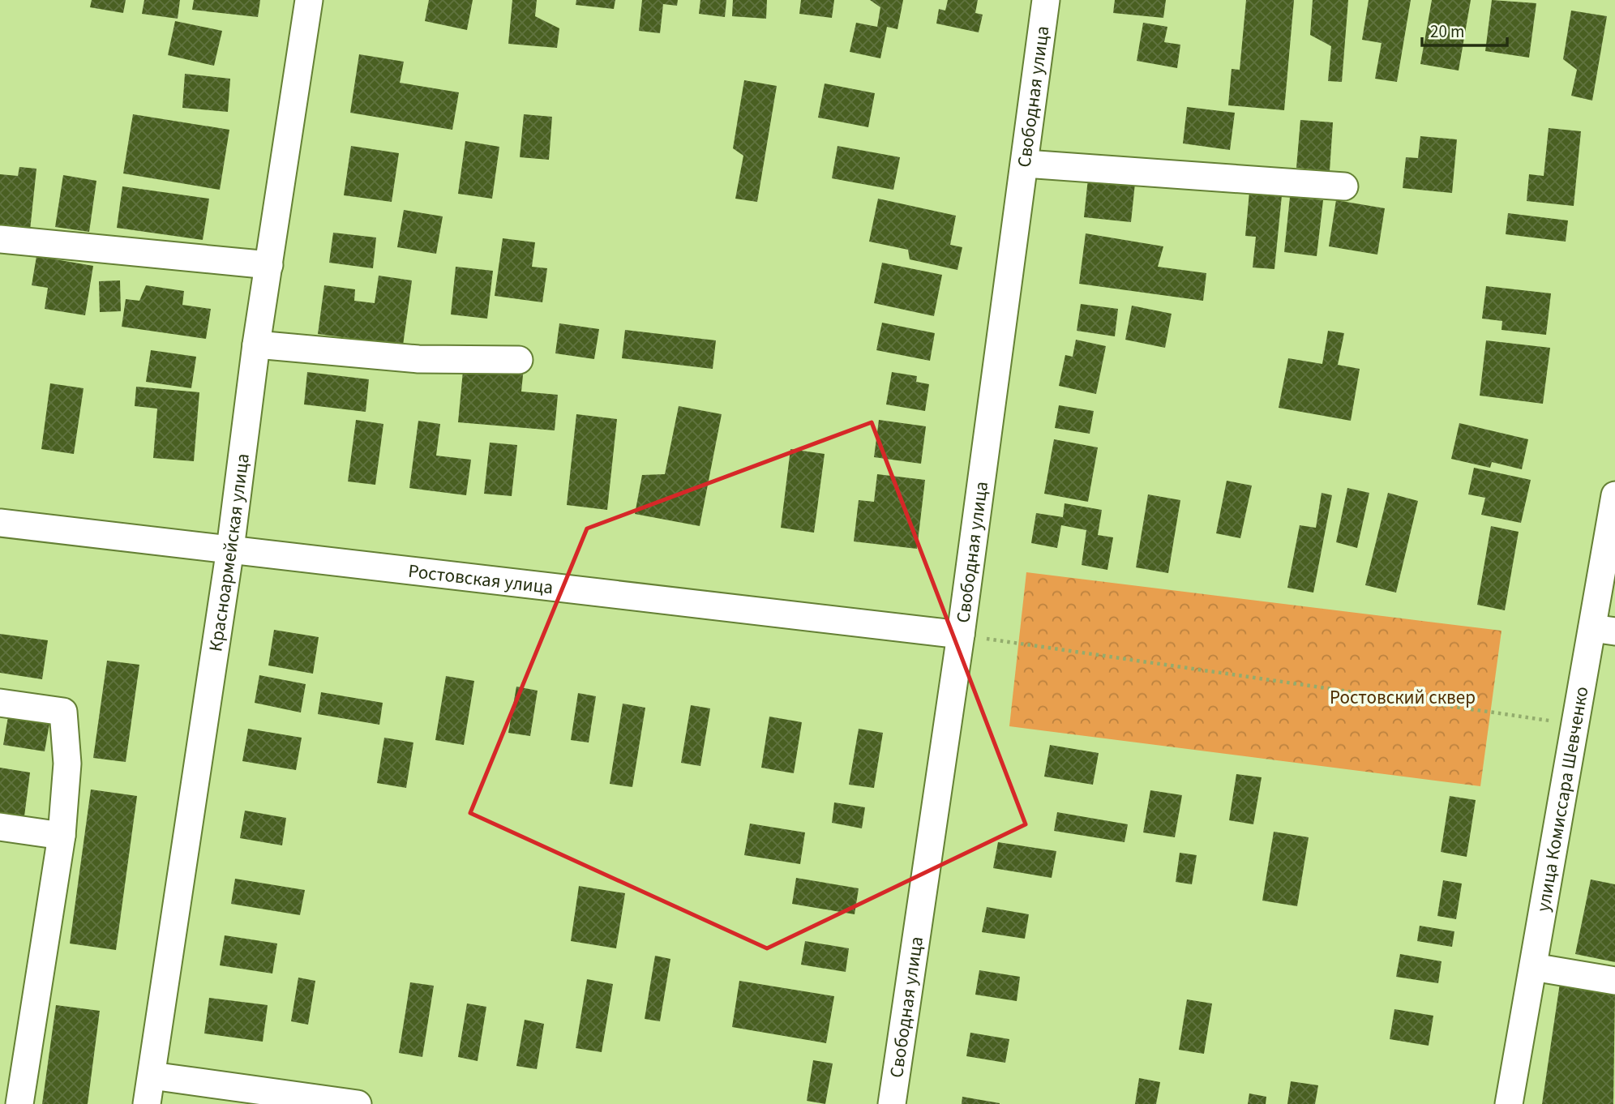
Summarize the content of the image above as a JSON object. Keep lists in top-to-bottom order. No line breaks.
{"streets":{"street":["Свободная улица","Красноармейская улица","Ростовская улица","улица Комиссара Шевченко"]},"crossings":[["Свободная улица","Ростовская улица"],["Красноармейская улица","Ростовская улица"]],"parks":["Ростовский сквер"],"scale_bar":"20 m"}
